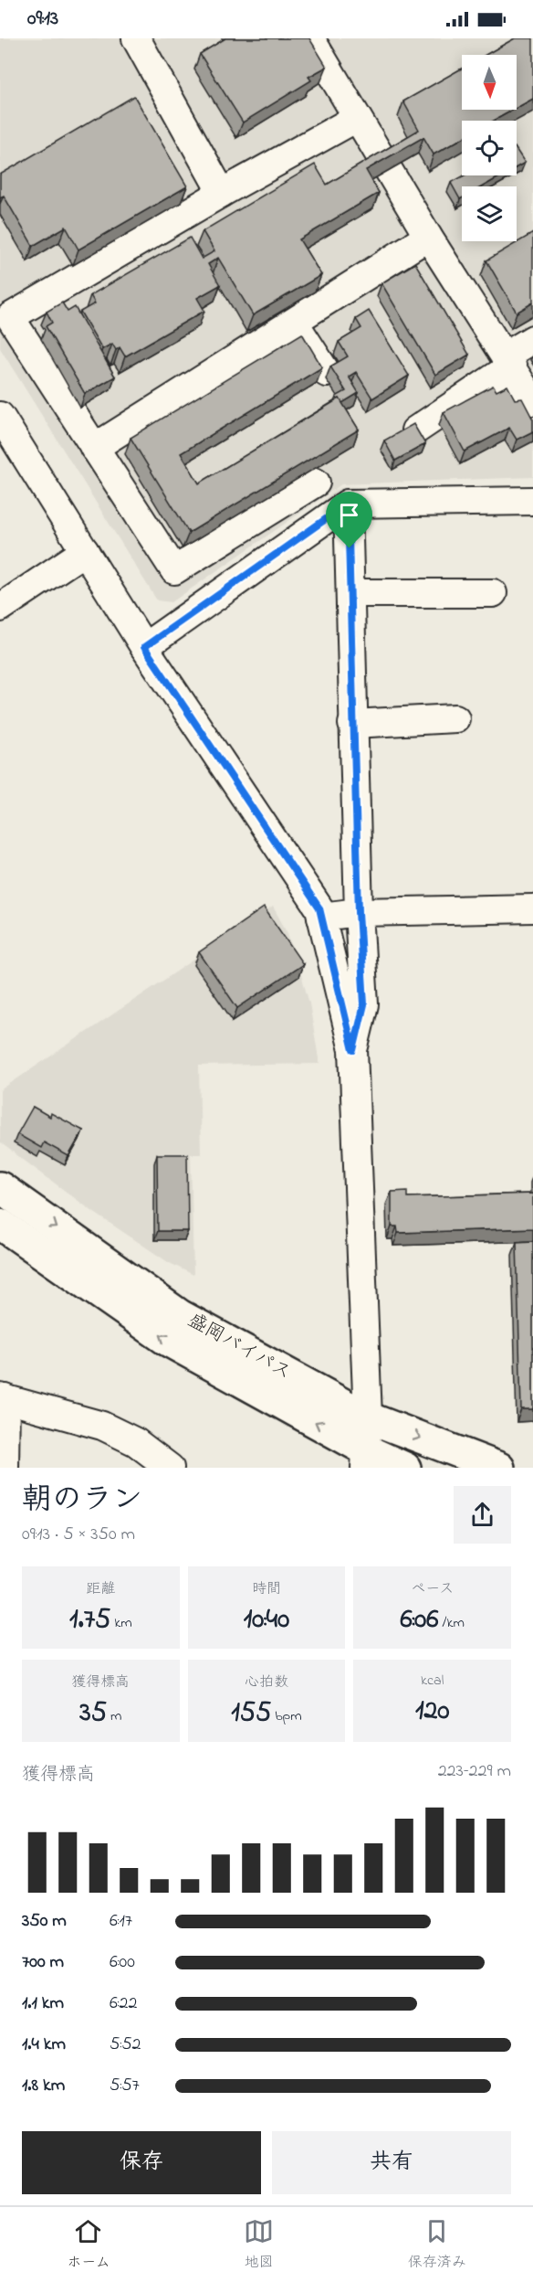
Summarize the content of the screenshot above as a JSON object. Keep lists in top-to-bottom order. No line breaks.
{"streets":{"highway":["盛岡バイパス"]},"north":"bottom","page":{"status":"09:13","heading":["朝のラン","09:13 · 5 × 350 m"],"stats":[["距離","1.75 km"],["時間","10:40"],["ペース","6:06 /km"],["獲得標高","35 m"],["心拍数","155 bpm"],["kcal","120"]],"chart":["獲得標高","223–229 m"],"list":[{"name":"350 m","note":"6:17"},{"name":"700 m","note":"6:00"},{"name":"1.1 km","note":"6:22"},{"name":"1.4 km","note":"5:52"},{"name":"1.8 km","note":"5:57"}],"buttons":["保存","共有"],"tabs":["ホーム","地図","保存済み"]}}
